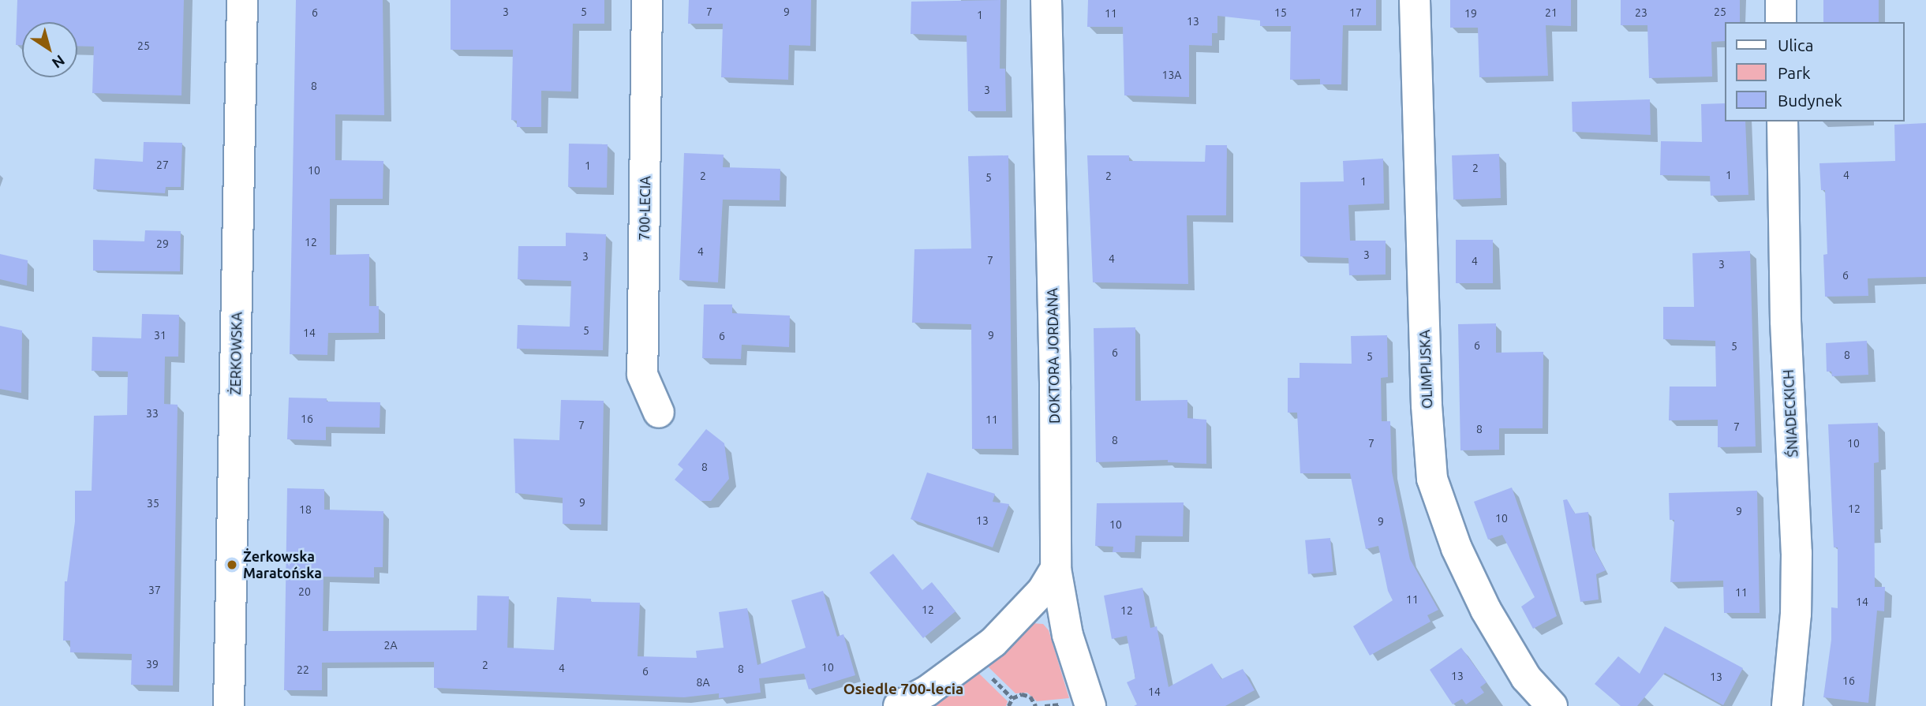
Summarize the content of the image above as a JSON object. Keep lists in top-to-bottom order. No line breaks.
{"streets":{"street":["700-LECIA","ŻERKOWSKA","DOKTORA JORDANA","OLIMPIJSKA","ŚNIADECKICH"]},"districts":["Osiedle 700-lecia"],"places":["Żerkowska Maratońska"],"house_numbers":["3","5","7","9","25","6","15","17","21","23","11","19","1","13","25","13A","8","3","27","1","2","10","1","4","2","2","5","1","12","29","4","3","3","4","7","4","3","6","5","14","31","9","6","6","5","6","8","5","33","16","11","7","7","8","8","7","10","8","9","35","12","18","9","10","13","9","10","37","20","11","11","14","12","12","2A","39","2","10","4","8","22","6","13","13","16","8A","14"],"legend":["Ulica","Park","Budynek"],"north":"bottom right"}
